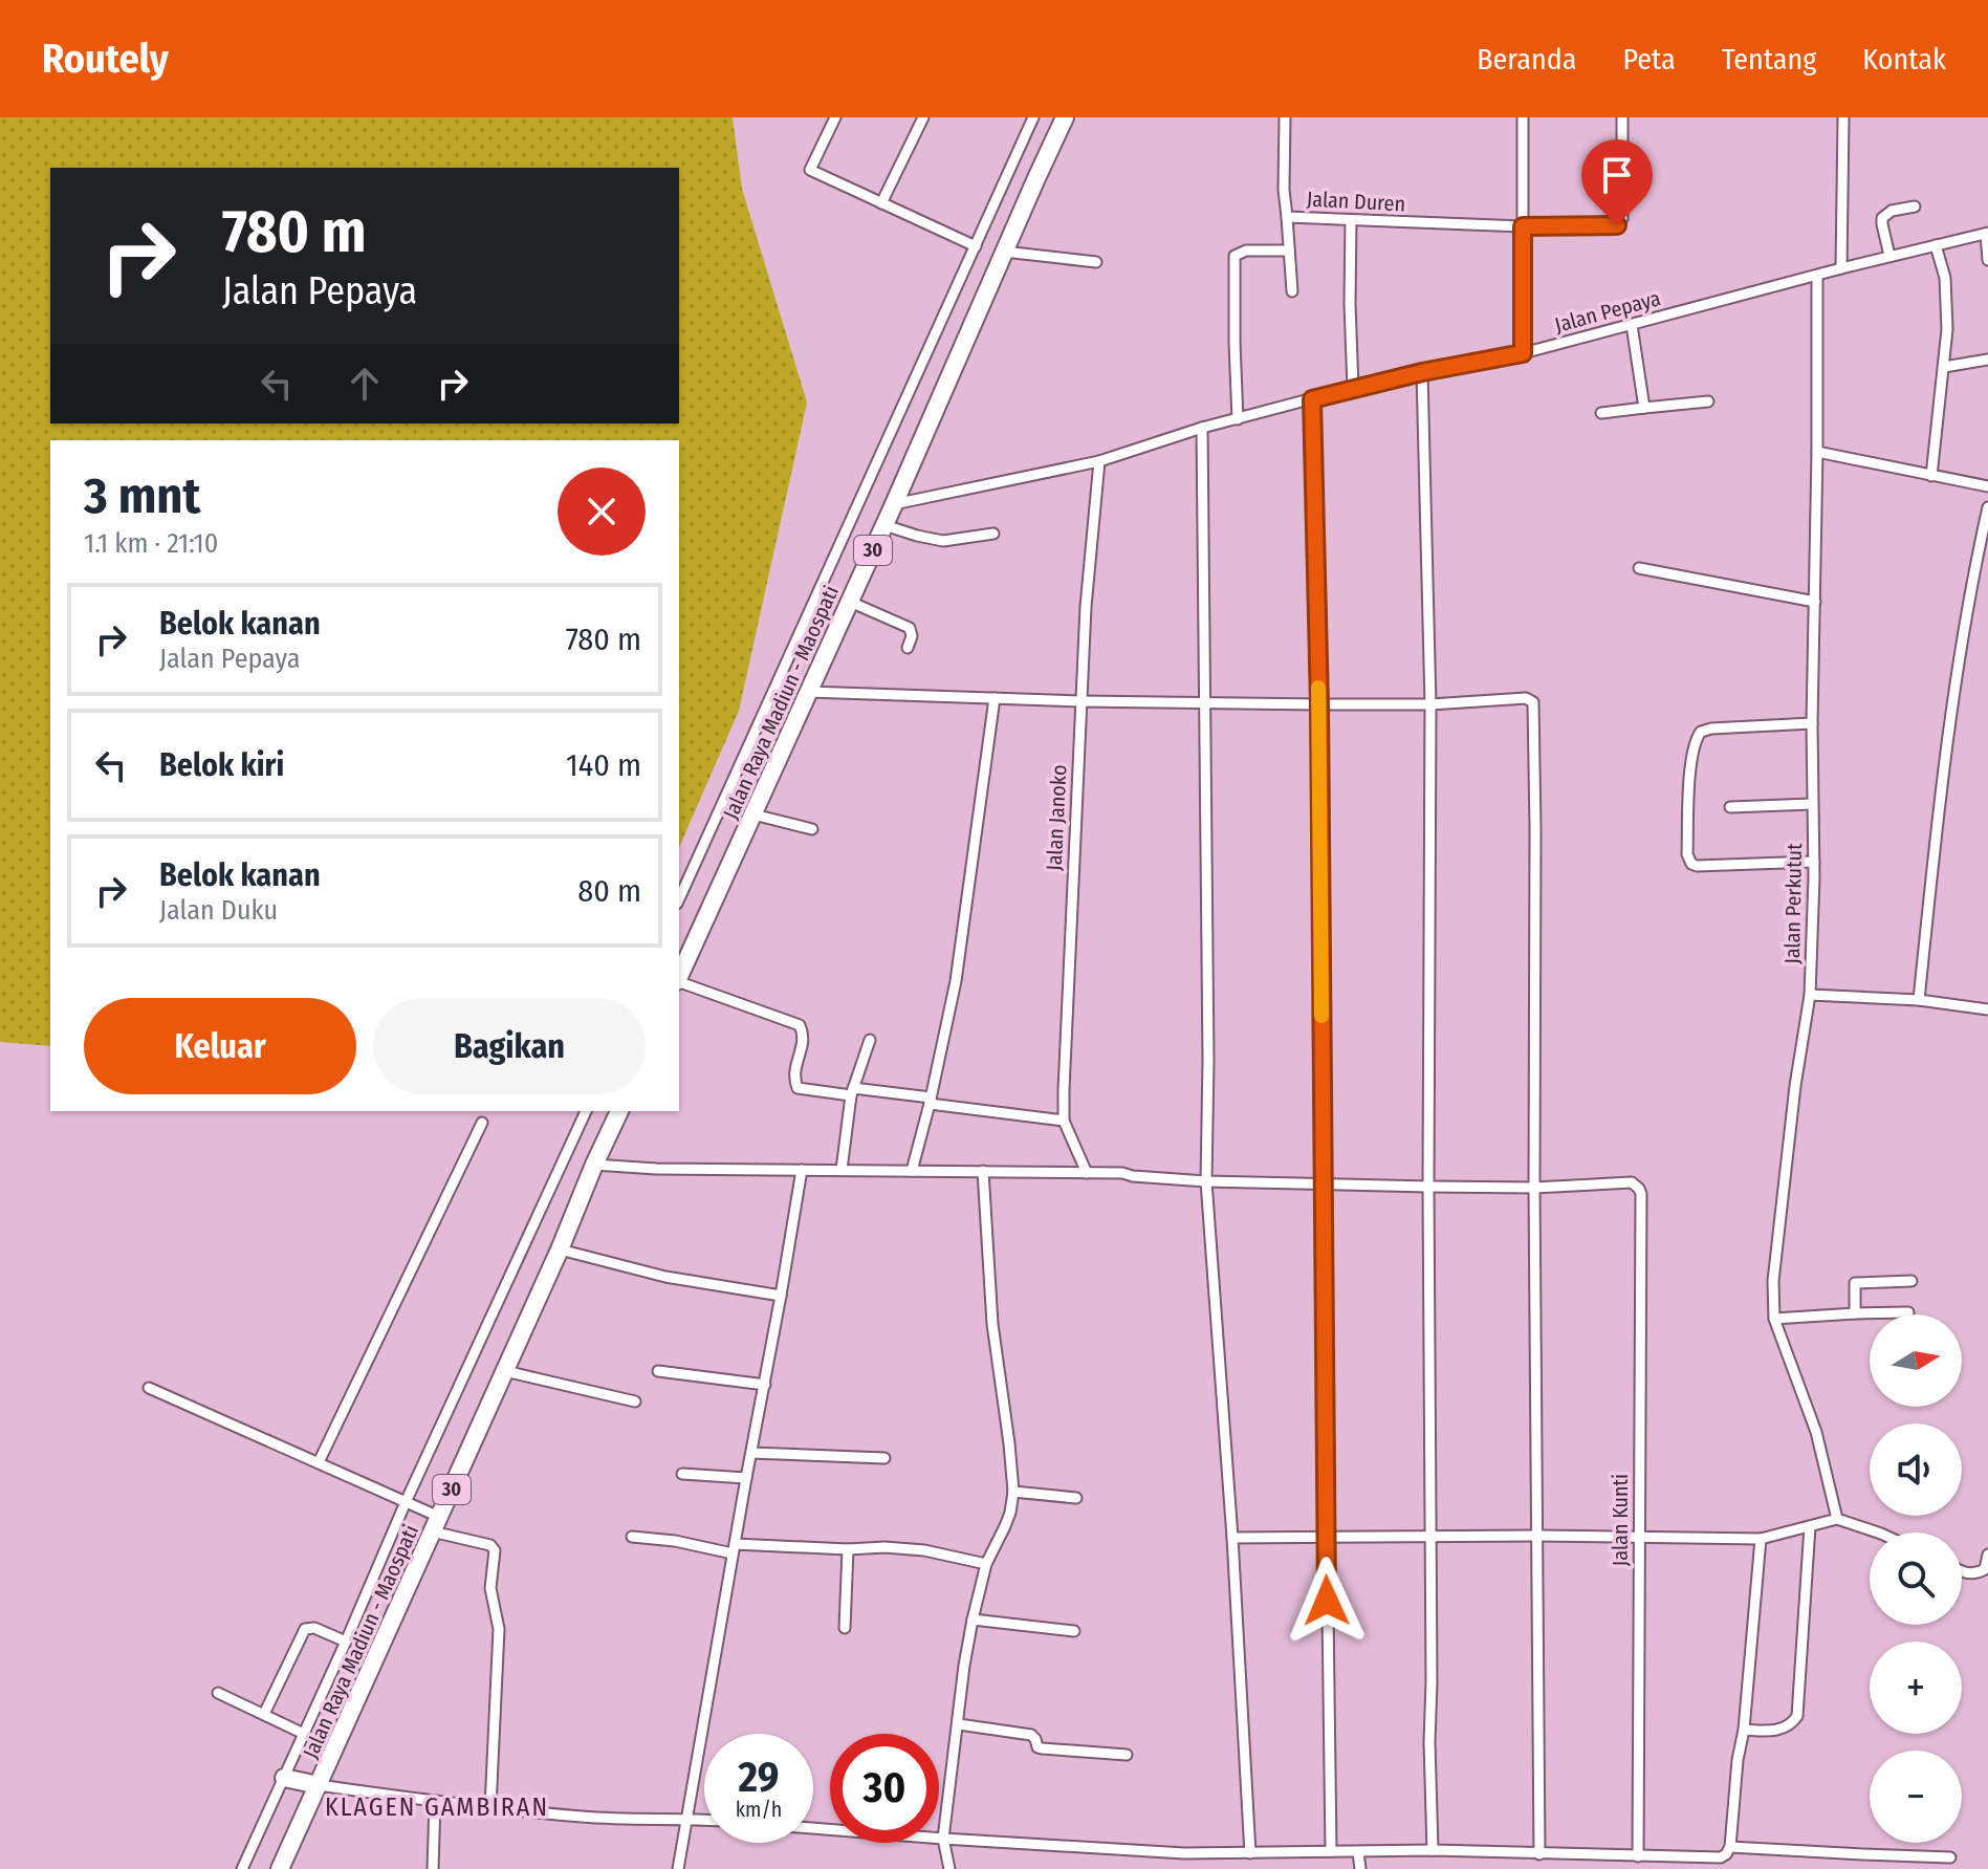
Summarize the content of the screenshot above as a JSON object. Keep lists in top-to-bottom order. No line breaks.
{"streets":{"highway":["30","Jalan Raya Madiun - Maospati"],"street":["Jalan Duren","Jalan Pepaya","Jalan Janoko","Jalan Perkutut","Jalan Kunti"]},"crossings":[["Jalan Pepaya","Jalan Raya Madiun - Maospati"],["Jalan Pepaya","Jalan Janoko"],["Jalan Pepaya","Jalan Perkutut"]],"districts":["KLAGEN GAMBIRAN"],"north":"right","page":{"header":"Routely","nav":["Beranda","Peta","Tentang","Kontak"],"turn":["780 m","Jalan Pepaya"],"heading":["3 mnt","1.1 km · 21:10"],"list":[{"name":"Belok kanan","note":"Jalan Pepaya","value":"780 m"},{"name":"Belok kiri","value":"140 m"},{"name":"Belok kanan","note":"Jalan Duku","value":"80 m"}],"buttons":["Keluar","Bagikan"],"map_buttons":["+","−"],"speed":"29 km/h","limit":"30"}}
